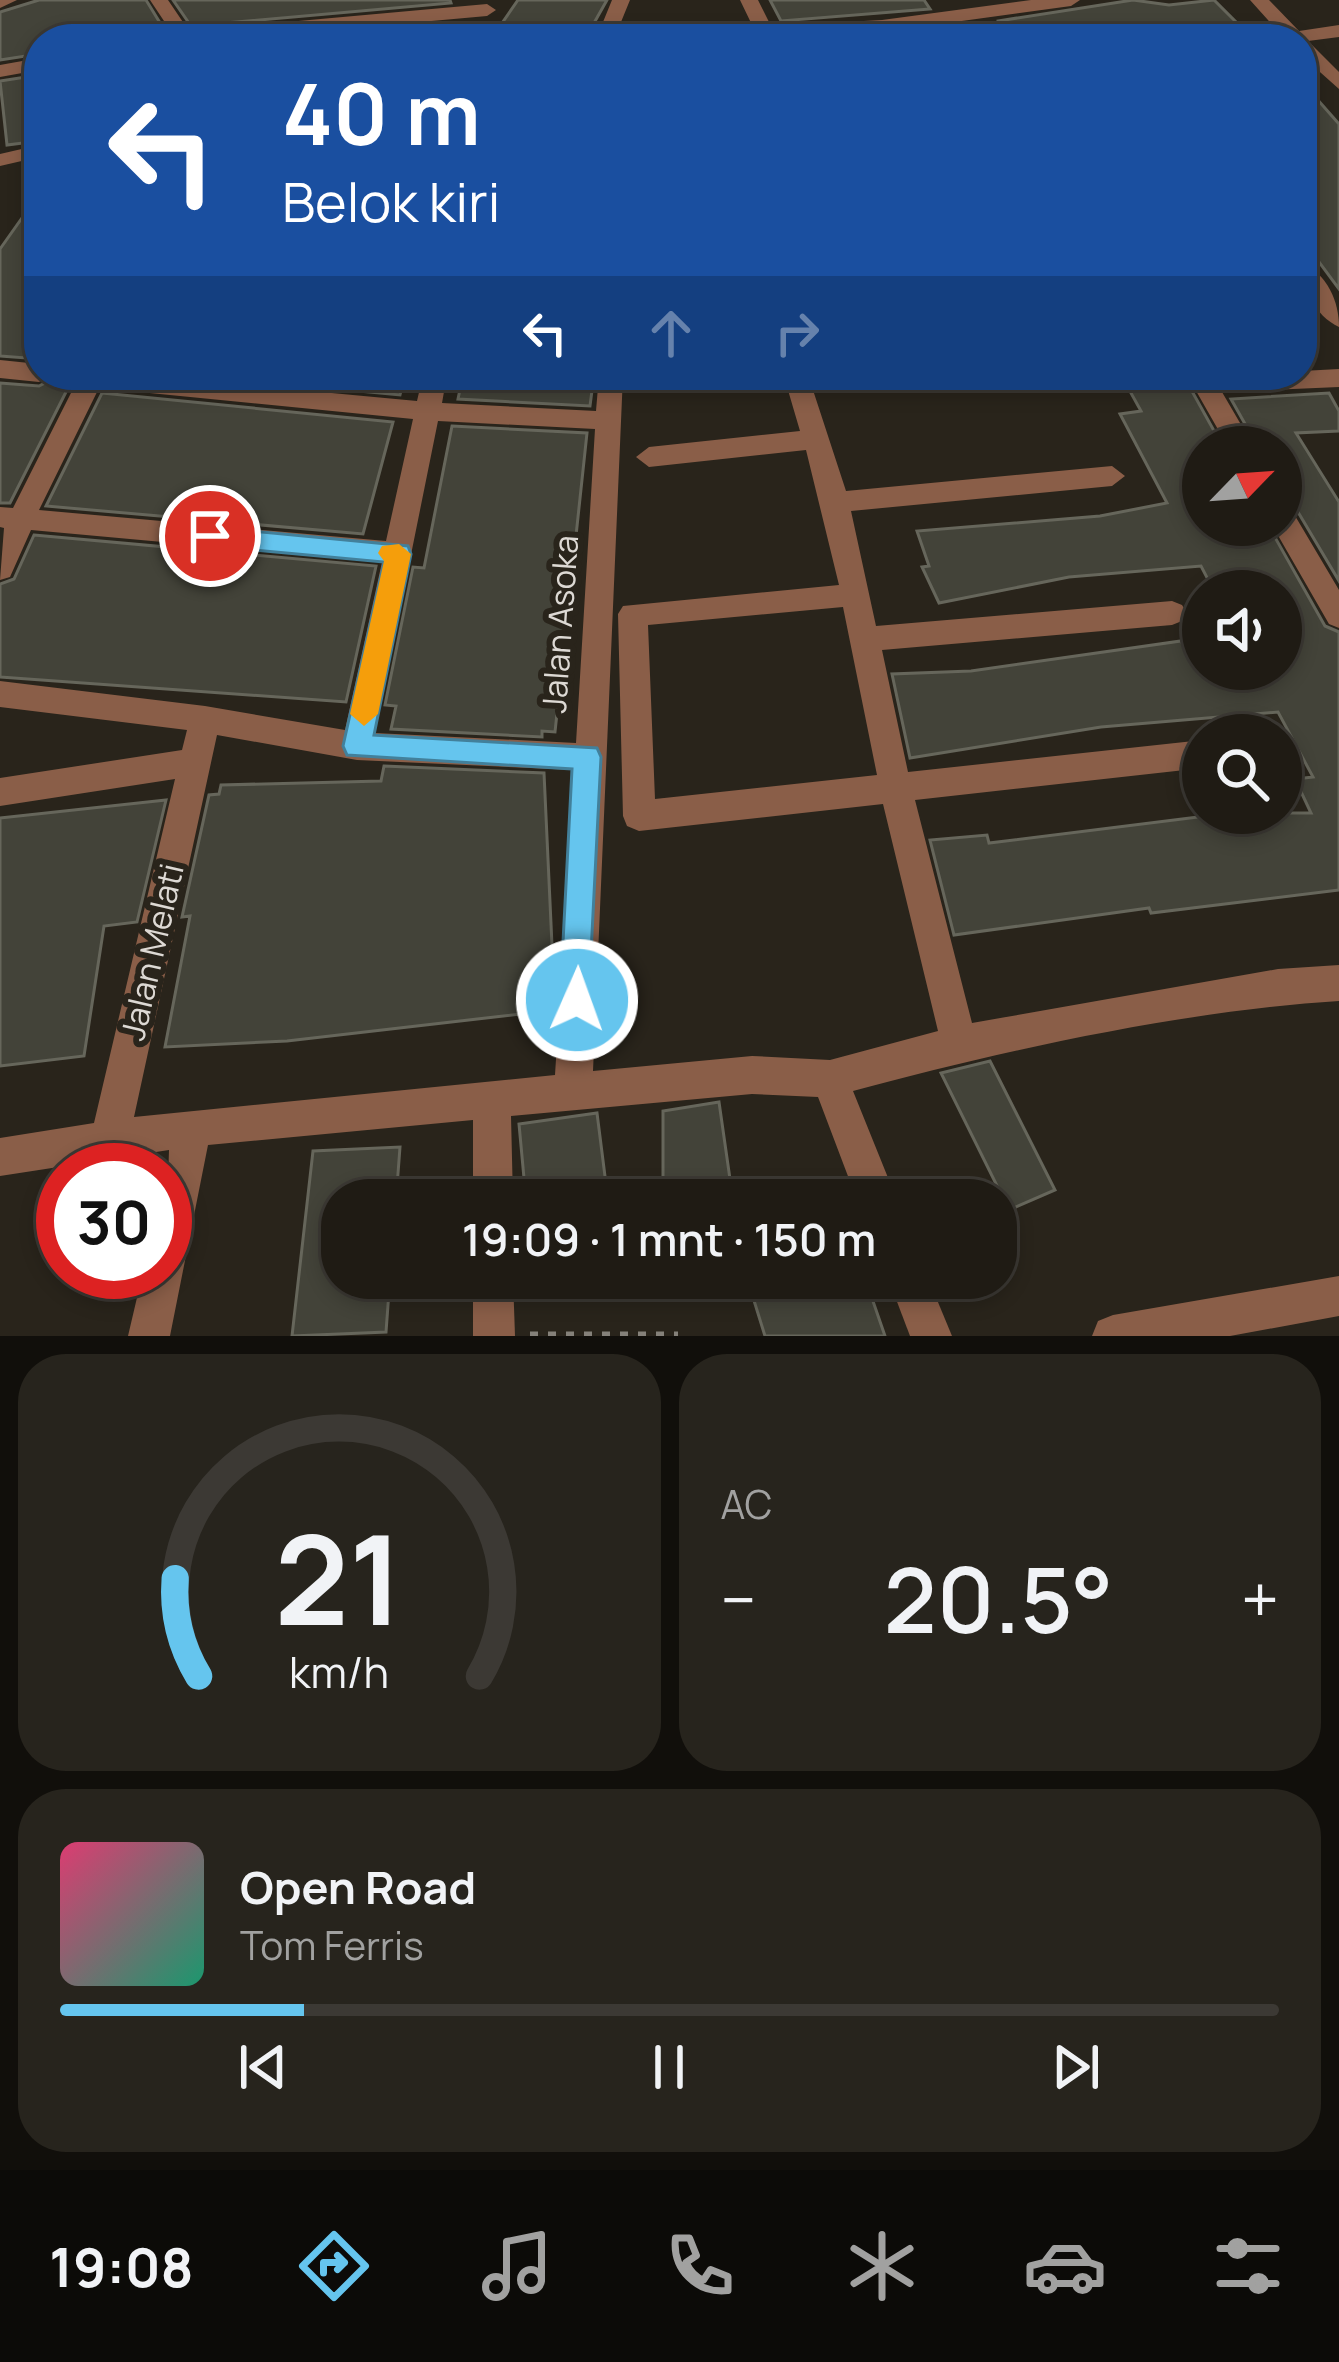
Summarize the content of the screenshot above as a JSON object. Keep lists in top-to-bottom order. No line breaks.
{"streets":{"street":["Jalan Asoka","Jalan Melati"]},"north":"top right","page":{"turn":["40 m","Belok kiri"],"limit":"30","trip":"19:09 · 1 mnt · 150 m","tile":"AC","heat":["−","20.5°","+"],"song":["Open Road","Tom Ferris"],"tabs":"19:08","gauge":["21","km/h"]}}
